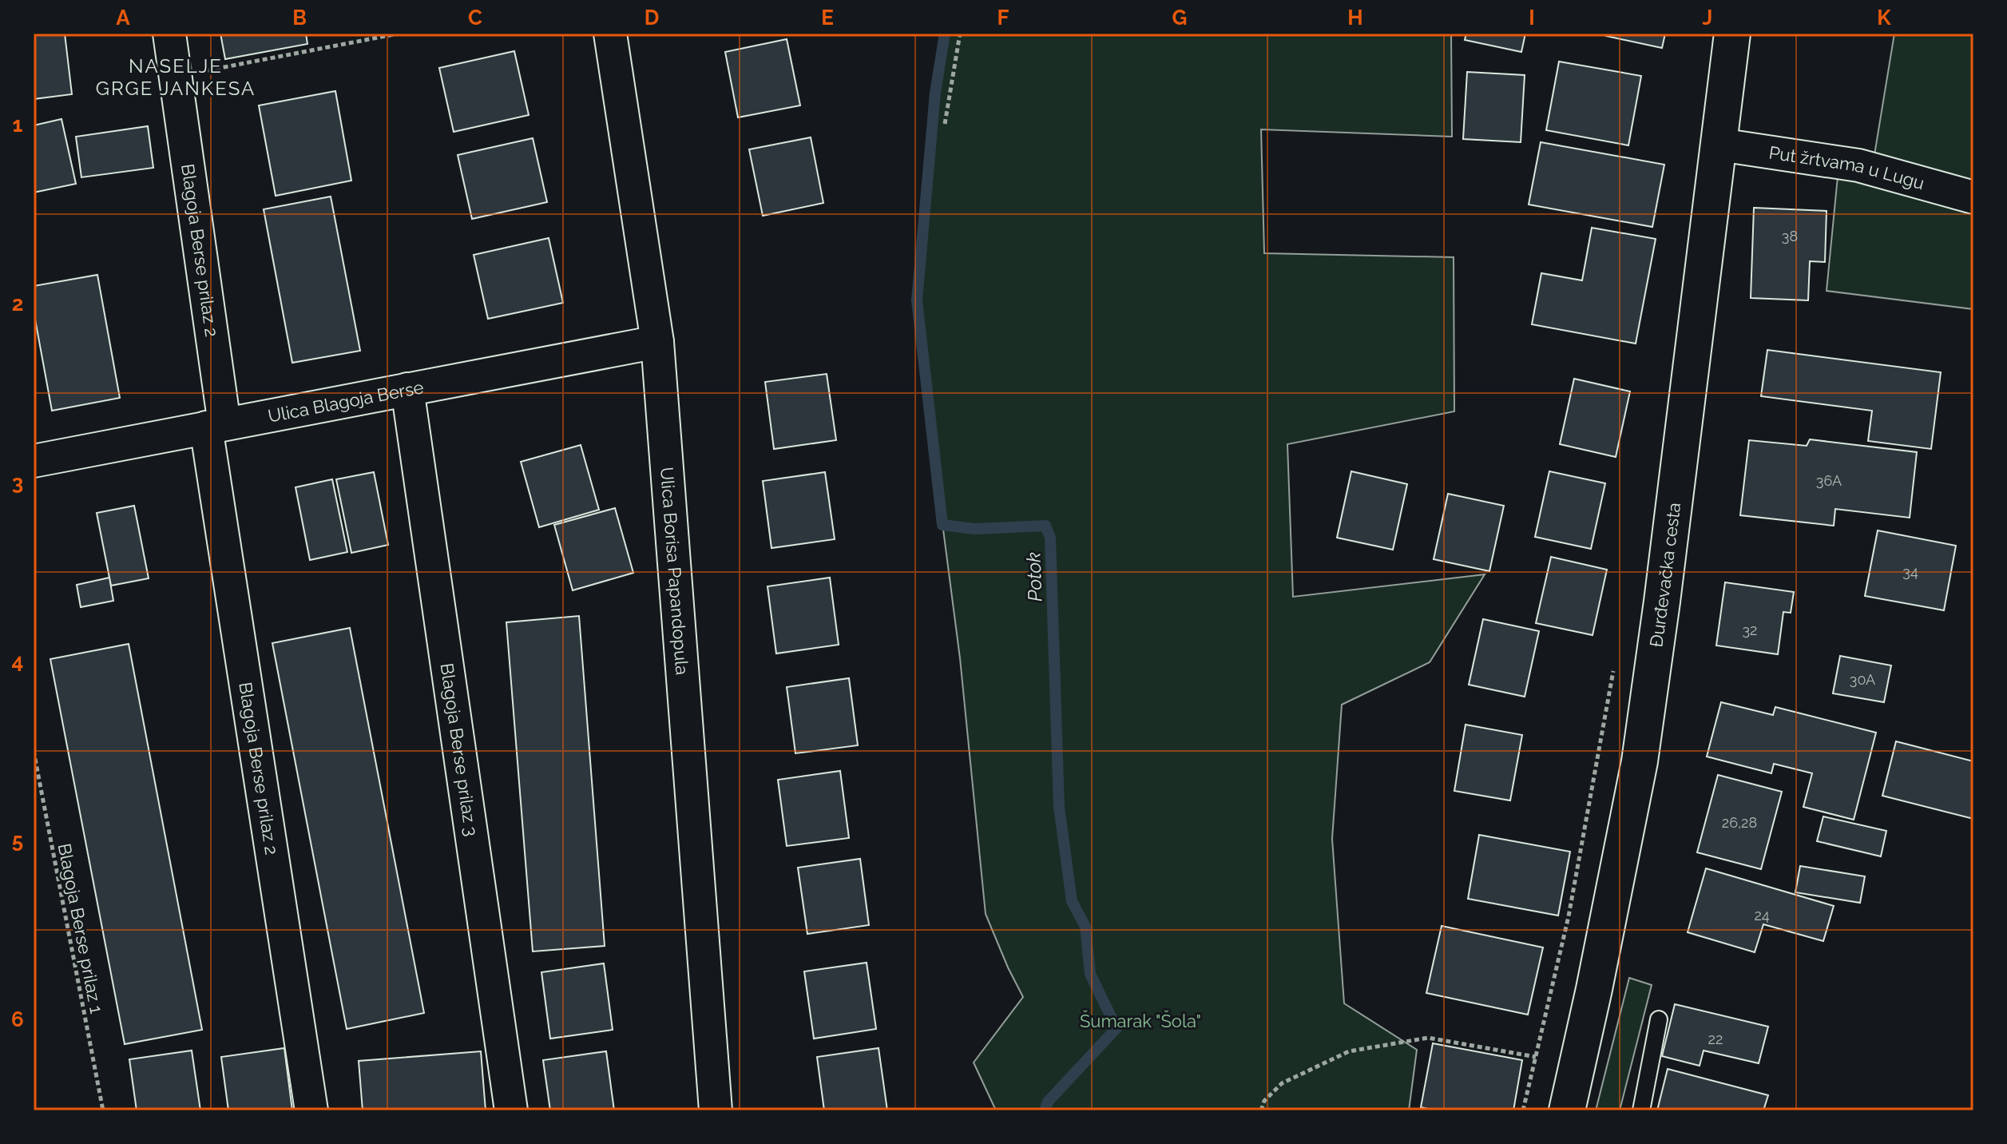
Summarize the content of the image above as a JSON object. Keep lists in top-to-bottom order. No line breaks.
{"streets":{"main road":["Đurđevačka cesta"],"street":["Put žrtvama u Lugu","Blagoja Berse prilaz 2","Ulica Blagoja Berse","Ulica Borisa Papandopula","Blagoja Berse prilaz 3"],"path":["Blagoja Berse prilaz 1"]},"crossings":[["Put žrtvama u Lugu","Đurđevačka cesta"],["Blagoja Berse prilaz 2","Ulica Blagoja Berse"],["Ulica Blagoja Berse","Ulica Borisa Papandopula"],["Ulica Blagoja Berse","Blagoja Berse prilaz 3"]],"districts":["NASELJE GRGE JANKESA"],"water":["Potok"],"parks":["Šumarak \"Šola\""],"house_numbers":["38","36A","34","32","30A","26,28","24","22"],"grid":{"columns":["A","B","C","D","E","F","G","H","I","J","K"],"rows":["1","2","3","4","5","6"]}}
